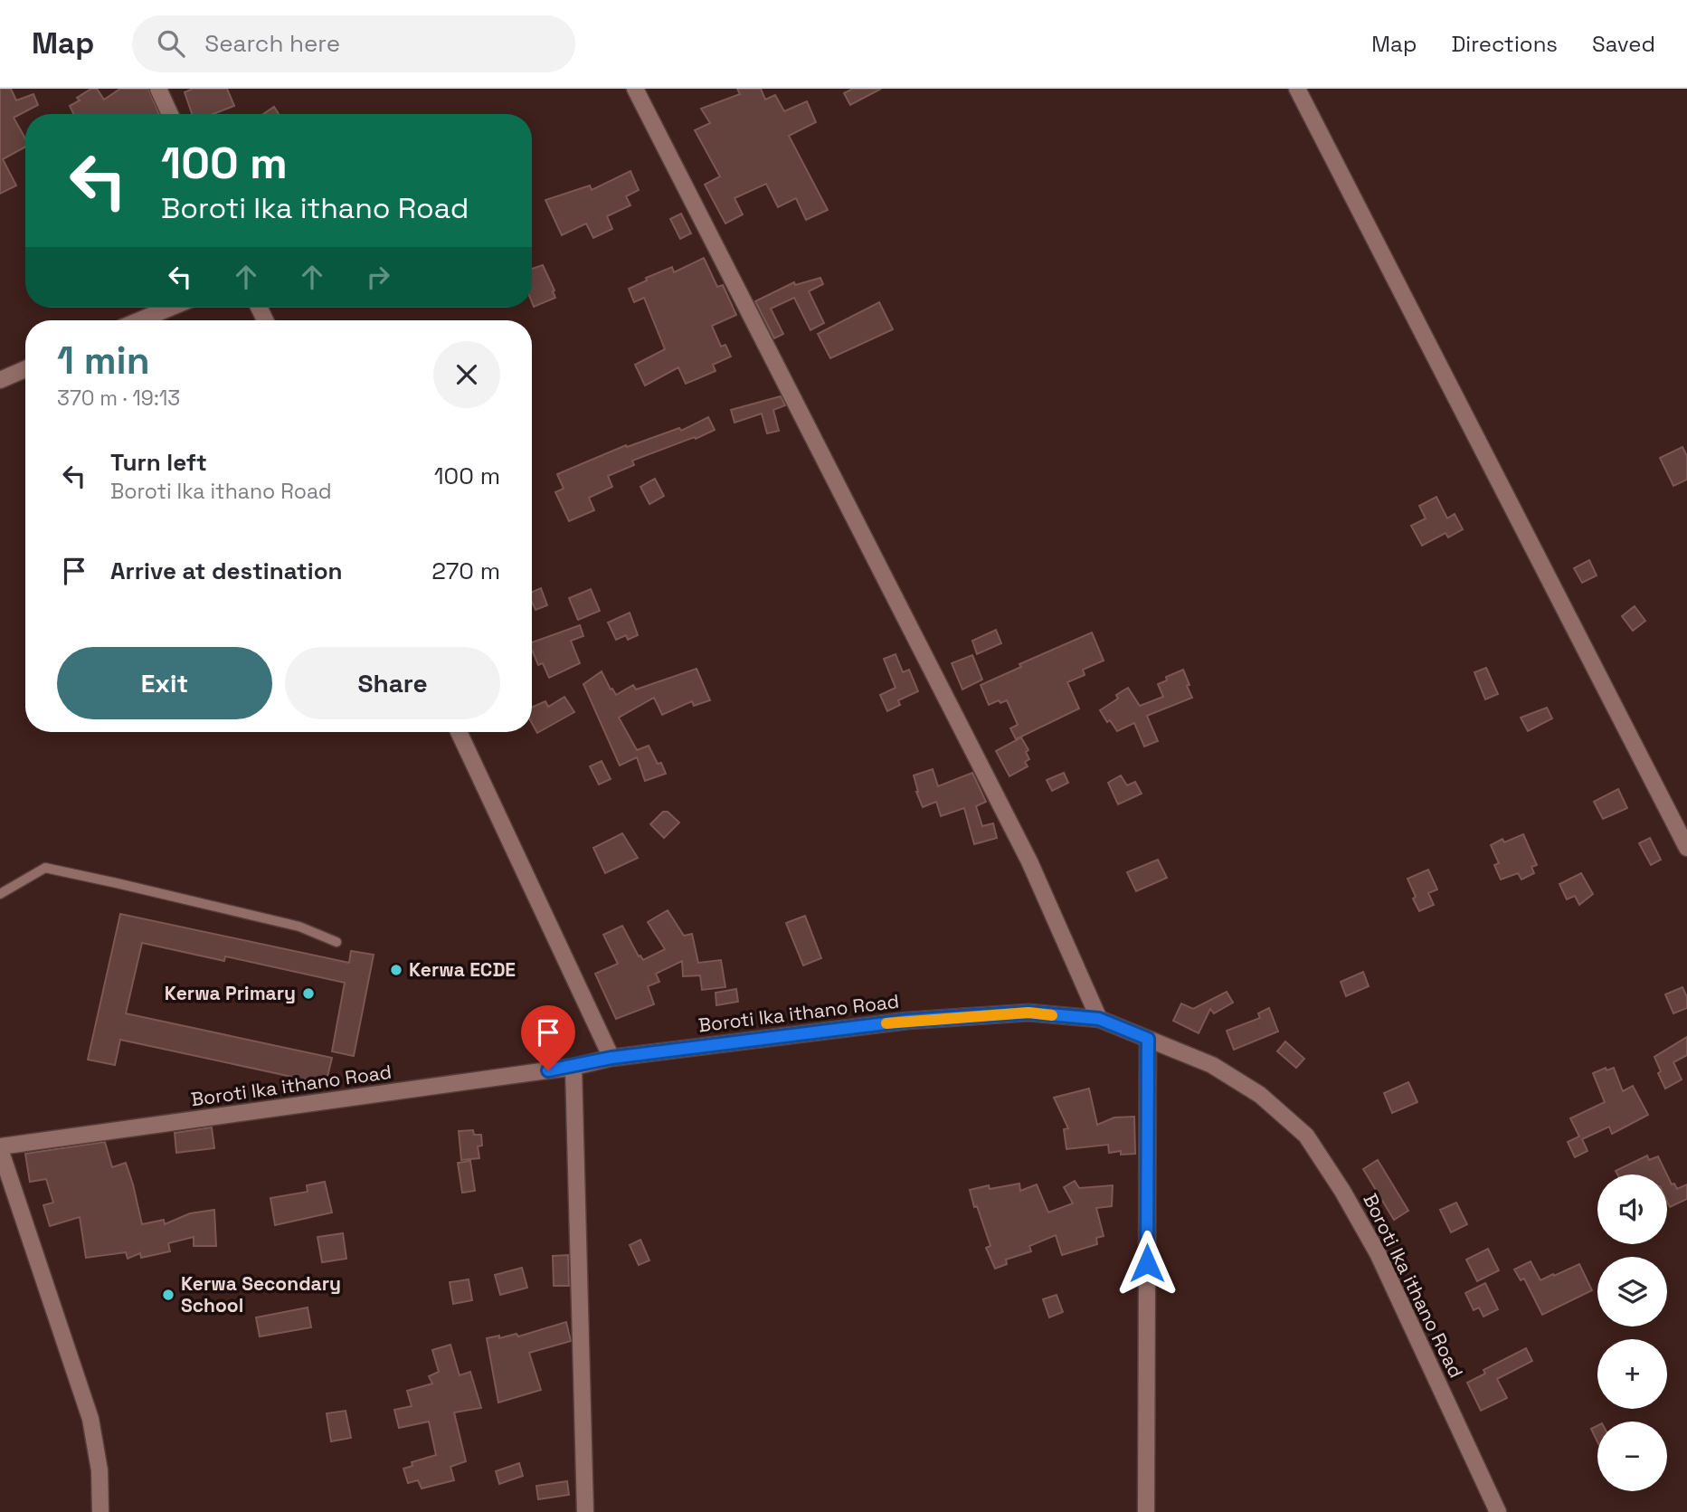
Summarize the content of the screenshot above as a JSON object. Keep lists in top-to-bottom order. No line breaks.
{"streets":{"street":["Boroti Ika ithano Road"]},"places":["Kerwa ECDE","Kerwa Primary","Kerwa Secondary School"],"page":{"header":"Map","search":"Search here","nav":["Map","Directions","Saved"],"turn":["100 m","Boroti Ika ithano Road"],"heading":["1 min","370 m · 19:13"],"list":[{"name":"Turn left","note":"Boroti Ika ithano Road","value":"100 m"},{"name":"Arrive at destination","value":"270 m"}],"buttons":["Exit","Share"],"map_buttons":["+","−"]}}
